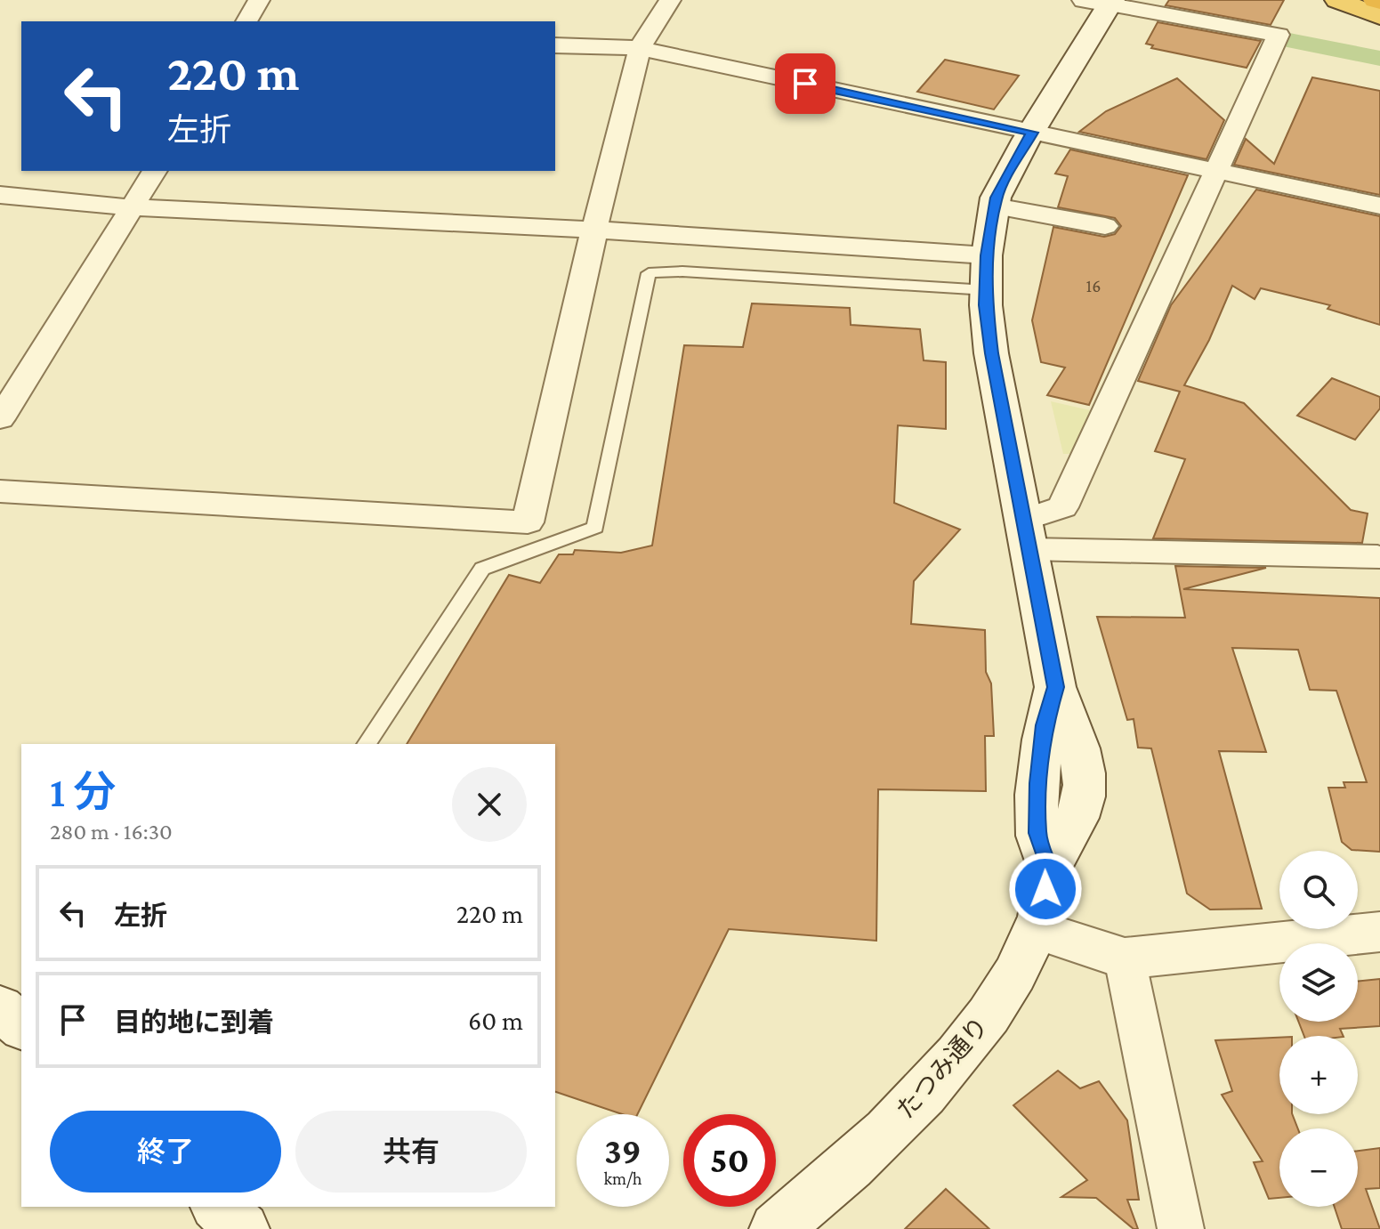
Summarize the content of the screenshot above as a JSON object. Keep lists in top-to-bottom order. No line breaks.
{"streets":{"main road":["たつみ通り"]},"house_numbers":["16"],"page":{"turn":["220 m","左折"],"heading":["1 分","280 m · 16:30"],"map_buttons":["+","−"],"list":[{"name":"左折","value":"220 m"},{"name":"目的地に到着","value":"60 m"}],"buttons":["終了","共有"],"speed":"39 km/h","limit":"50"}}
